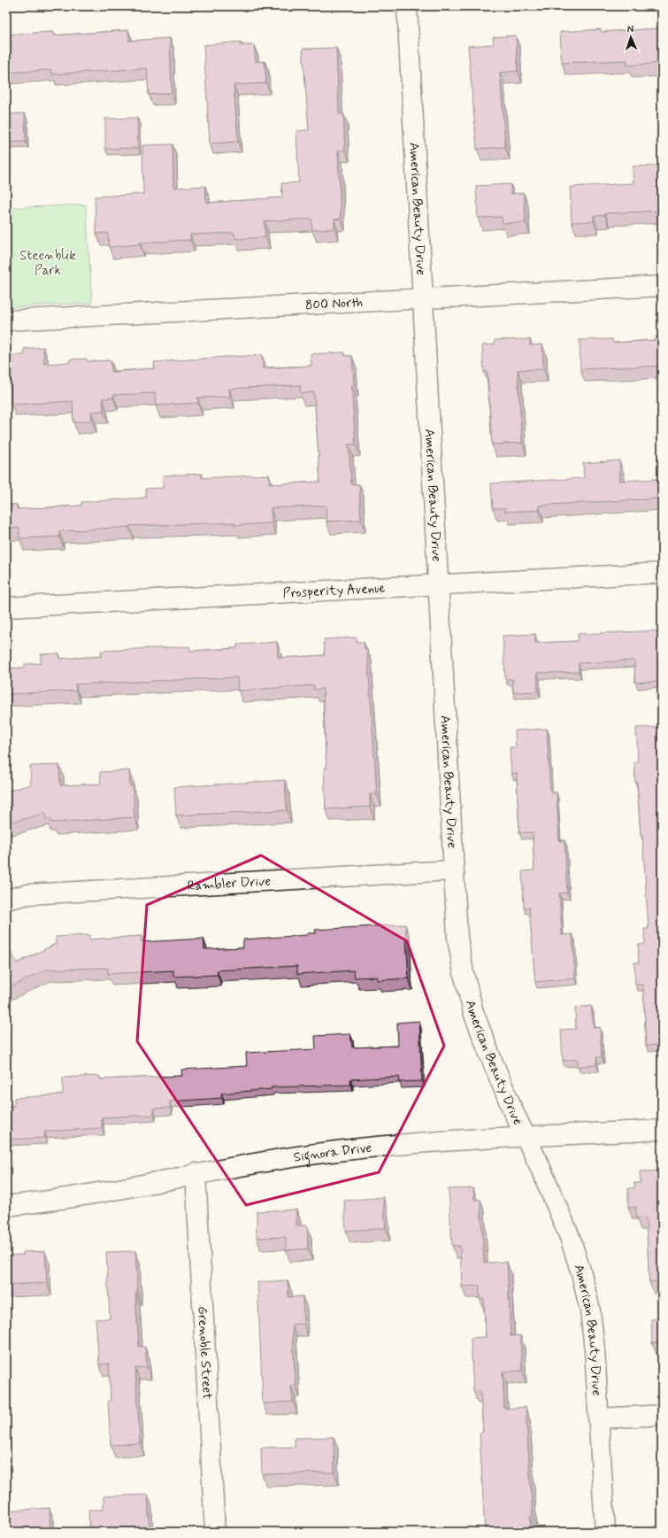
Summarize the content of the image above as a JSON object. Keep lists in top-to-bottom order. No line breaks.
{"streets":{"street":["American Beauty Drive","800 North","Prosperity Avenue","Rambler Drive","Signora Drive","Grenoble Street"]},"crossings":[["American Beauty Drive","800 North"],["American Beauty Drive","Prosperity Avenue"],["American Beauty Drive","Rambler Drive"],["American Beauty Drive","Signora Drive"],["Signora Drive","Grenoble Street"]],"parks":["Steenblik Park"],"north":"top"}
